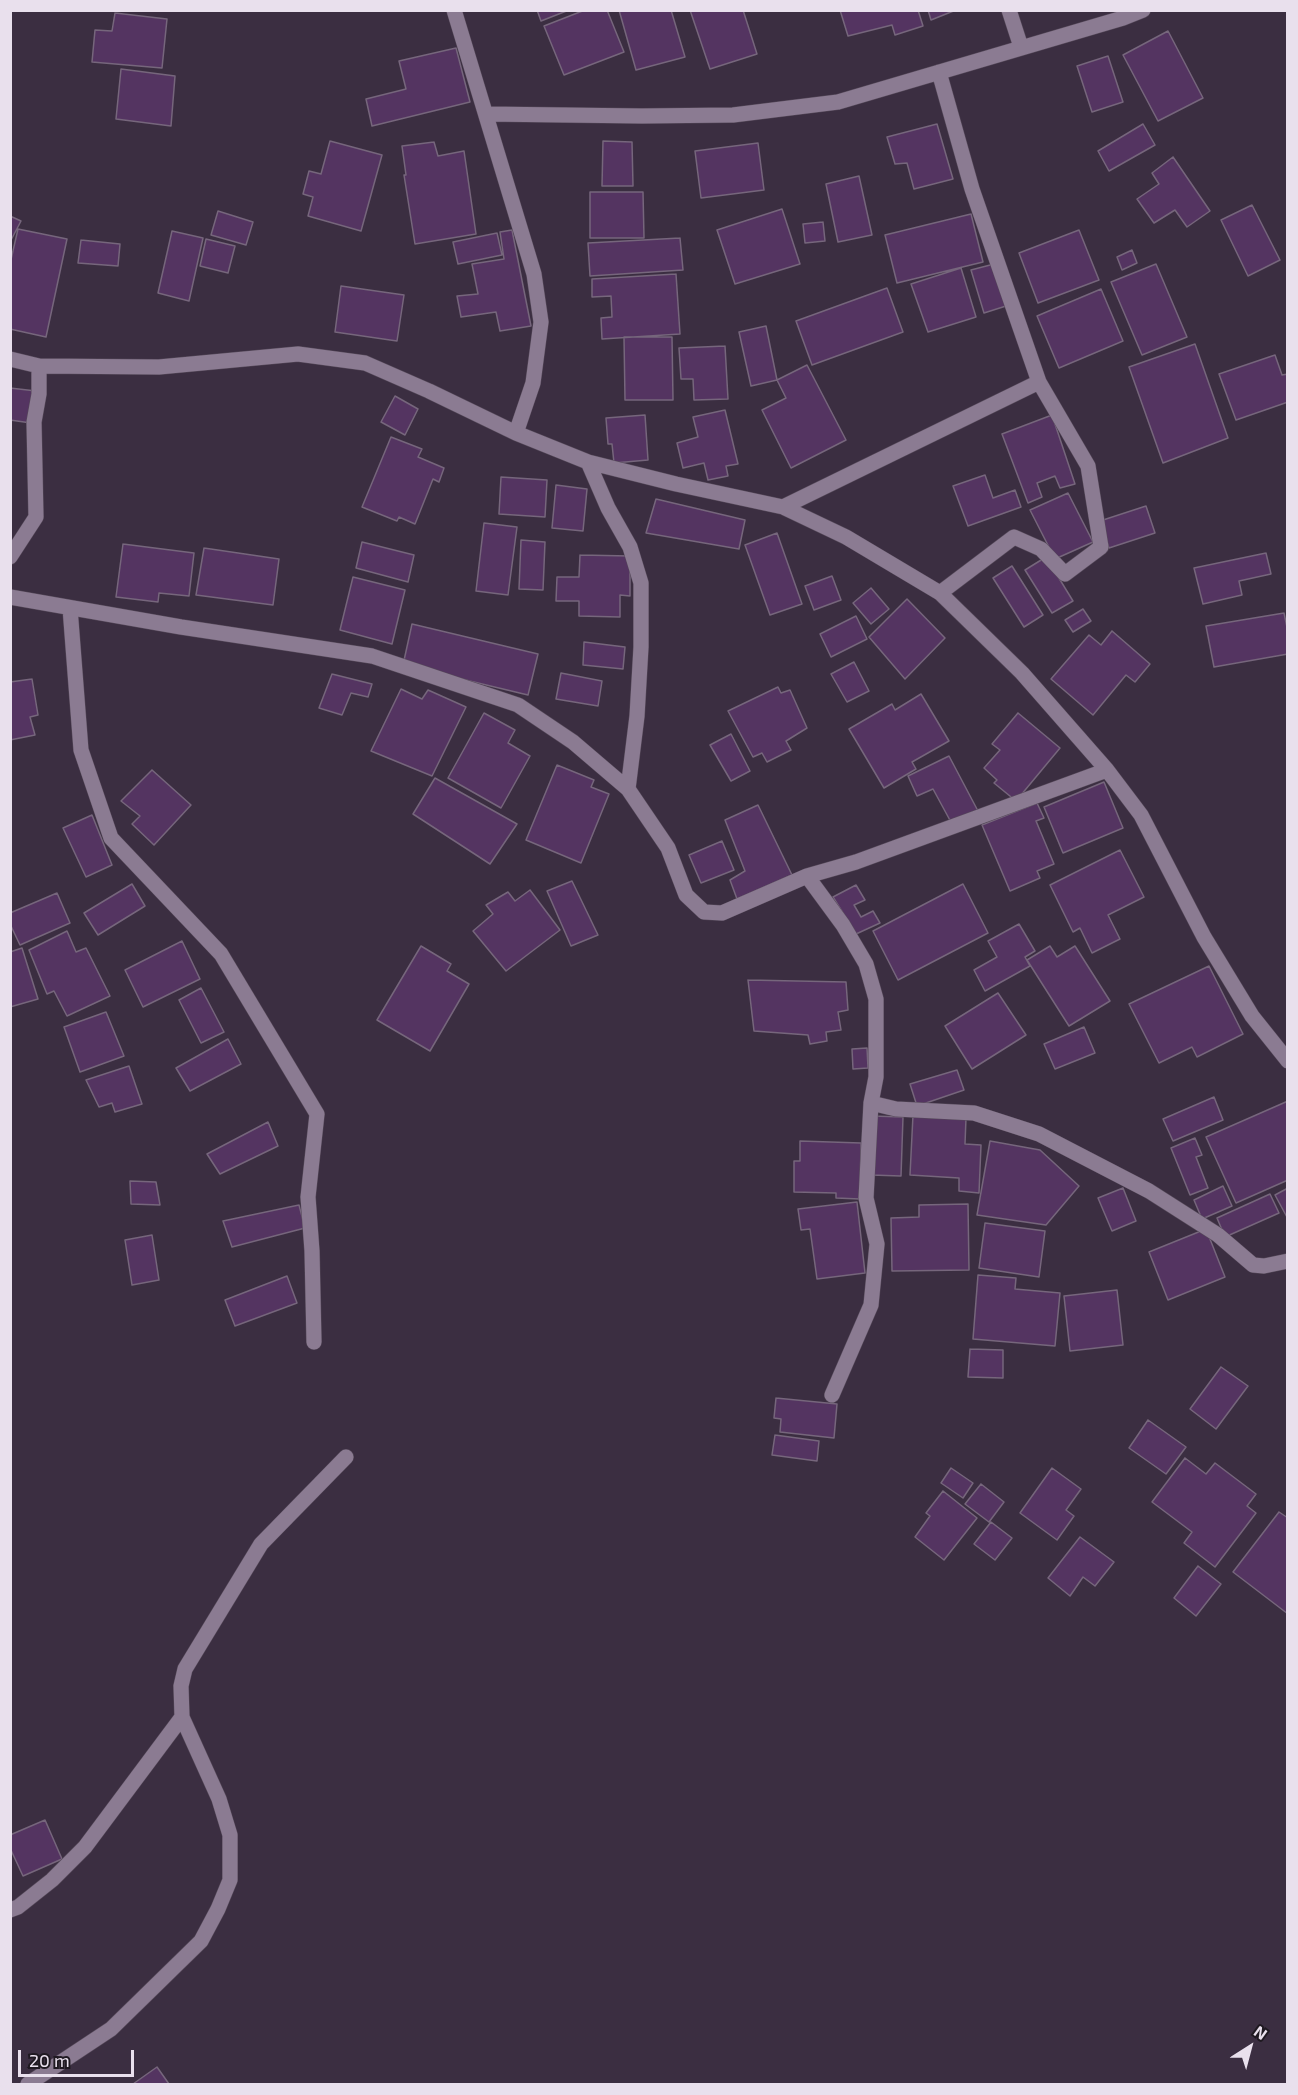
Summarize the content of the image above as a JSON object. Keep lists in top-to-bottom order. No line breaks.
{"scale_bar":"20 m","north":"top right"}
